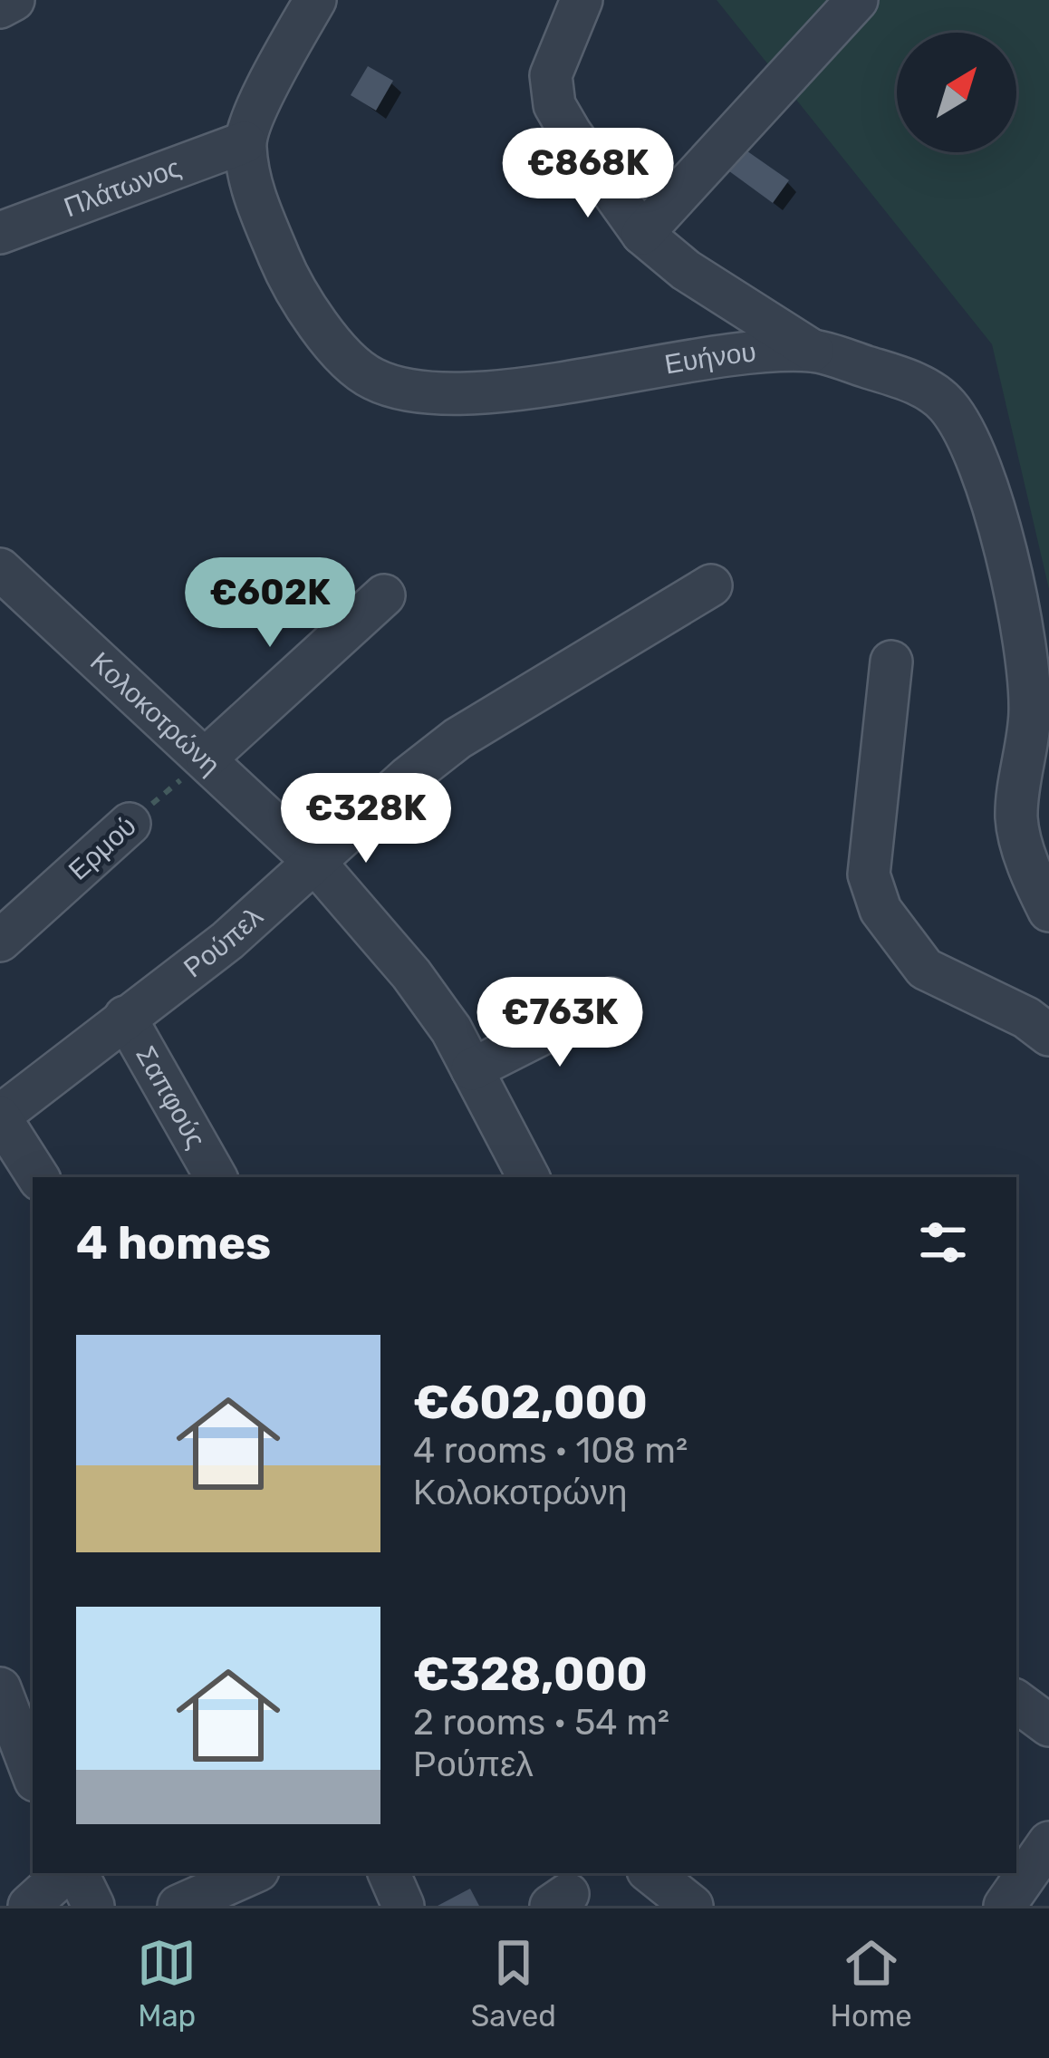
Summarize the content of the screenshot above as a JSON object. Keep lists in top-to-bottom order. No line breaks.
{"streets":{"street":["Πλάτωνος","Ευήνου","Κολοκοτρώνη","Ερμού","Ρούπελ","Σαπφούς"]},"crossings":[["Πλάτωνος","Ευήνου"],["Κολοκοτρώνη","Ερμού"],["Κολοκοτρώνη","Ρούπελ"],["Ρούπελ","Σαπφούς"]],"north":"top right","page":{"price":["€868K","€602K","€328K","€763K"],"heading":"4 homes","list":[{"name":"€602,000","note":"4 rooms · 108 m² · Κολοκοτρώνη"},{"name":"€328,000","note":"2 rooms · 54 m² · Ρούπελ"}],"tabs":["Map","Saved","Home"]}}
